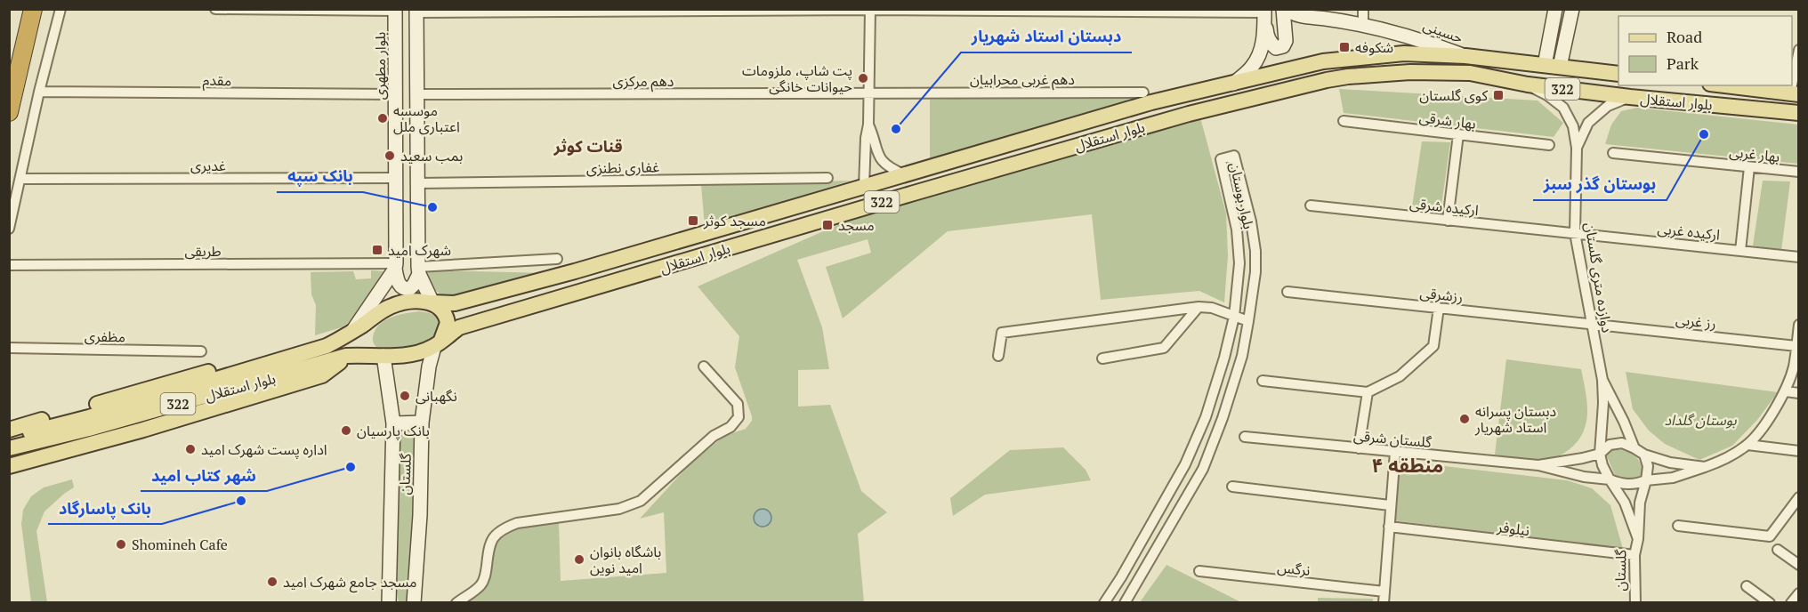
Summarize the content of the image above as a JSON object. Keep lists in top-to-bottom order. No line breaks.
{"streets":{"main road":["حسینی","بلوار مطهری","322","بلوار استقلال","گلستان"],"street":["دهم غربی محرابیان","مقدم","دهم مرکزی","بهار شرقی","بهار غربی","غدیری","غفاری نطنزی","بلوار بوستان","ارکیده شرقی","ارکیده غربی","طریقی","دوازده متری گلستان","رزشرقی","رز غربی","مظفری","گلستان شرقی","نیلوفر","نرگس"]},"crossings":[["حسینی","بلوار استقلال"],["بلوار مطهری","مقدم"],["بلوار مطهری","غدیری"],["بلوار مطهری","طریقی"],["دهم غربی محرابیان","دهم مرکزی"],["بلوار استقلال","گلستان"],["ارکیده شرقی","ارکیده غربی"],["ارکیده شرقی","دوازده متری گلستان"],["ارکیده غربی","دوازده متری گلستان"],["دوازده متری گلستان","رزشرقی"],["دوازده متری گلستان","رز غربی"],["رزشرقی","رز غربی"],["گلستان","نیلوفر"]],"districts":["قنات کوثر","منطقه ۴"],"parks":["بوستان گلداد"],"places":{"transit":["شکوفه","کوی گلستان","مسجد کوثر","مسجد","شهرک امید"],"other":["پت شاپ، ملزومات حیوانات خانگی","موسسه اعتباری ملل","دبستان استاد شهریار","بوستان گذر سبز","بمب سعید","بانک سپه","نگهبانی","دبستان پسرانه استاد شهريار","بانک پارسیان","اداره پست شهرک امید","شهر کتاب امید","بانک پاسارگاد","Shomineh Cafe","باشگاه بانوان امید نوین","مسجد جامع شهرک امید"]},"legend":["Road","Park"]}
